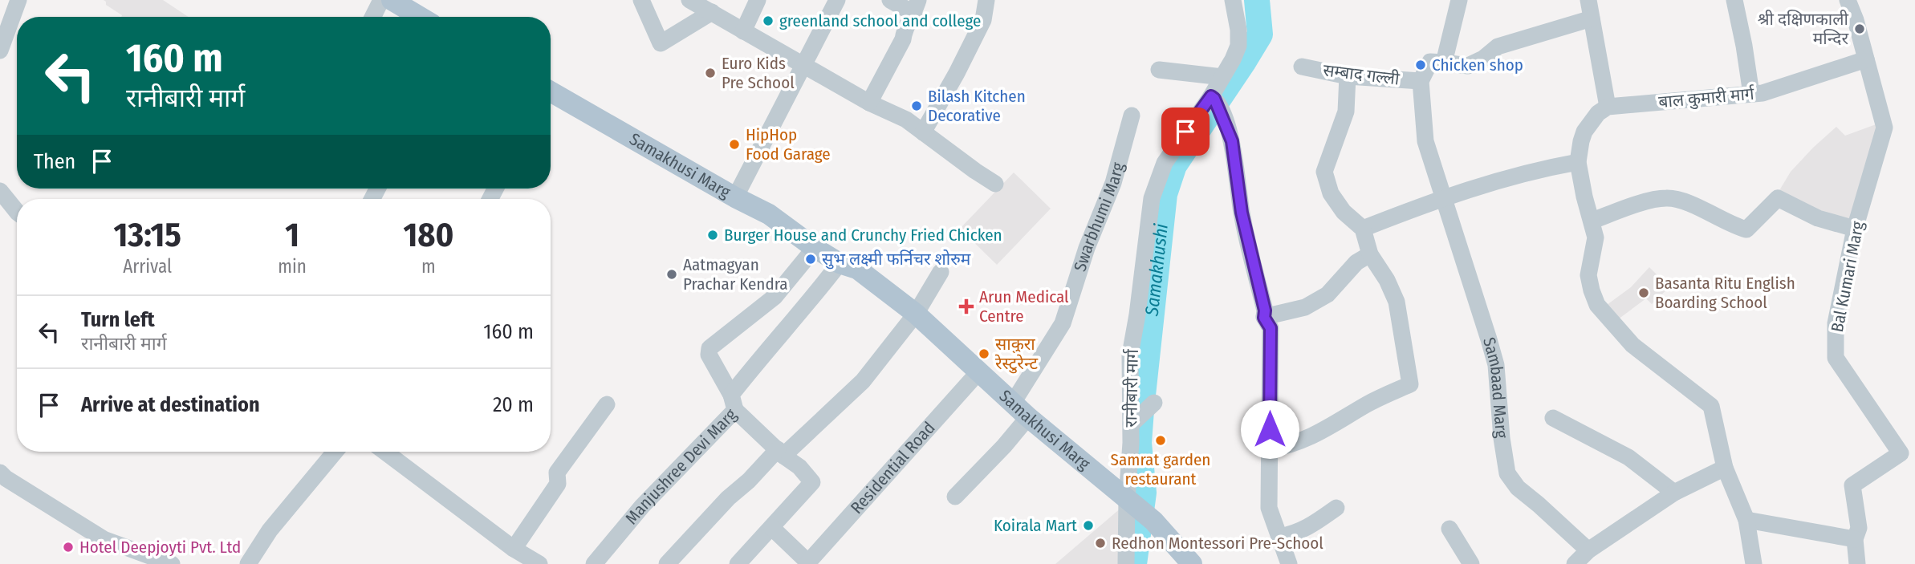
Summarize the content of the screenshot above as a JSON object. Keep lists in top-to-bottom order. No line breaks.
{"streets":{"main road":["Samakhusi Marg"],"street":["सम्बाद गल्ली","बाल कुमारी मार्ग","Swarbhumi Marg","Bal Kumari Marg","Sambaad Marg","रानीबारी मार्ग","Manjushree Devi Marg","Residential Road"]},"crossings":[["सम्बाद गल्ली","Sambaad Marg"],["बाल कुमारी मार्ग","Bal Kumari Marg"],["Samakhusi Marg","Swarbhumi Marg"],["Samakhusi Marg","रानीबारी मार्ग"],["Samakhusi Marg","Manjushree Devi Marg"],["Samakhusi Marg","Residential Road"]],"water":["Samakhushi"],"places":{"other":["greenland school and college","श्री दक्षिणकाली मन्दिर","Chicken shop","Euro Kids Pre School","Bilash Kitchen Decorative","HipHop Food Garage","Burger House and Crunchy Fried Chicken","सुभ लक्ष्मी फर्निचर शोरुम","Aatmagyan Prachar Kendra","Basanta Ritu English Boarding School","साकुरा रेस्टुरेन्ट","Samrat garden restaurant","Koirala Mart","Redhon Montessori Pre-School","Hotel Deepjoyti Pvt. Ltd"],"health":["Arun Medical Centre"]},"page":{"turn":["160 m","रानीबारी मार्ग"],"then":"Then","eta":["13:15","Arrival","1","min","180","m"],"list":[{"name":"Turn left","note":"रानीबारी मार्ग","value":"160 m"},{"name":"Arrive at destination","value":"20 m"}]}}
